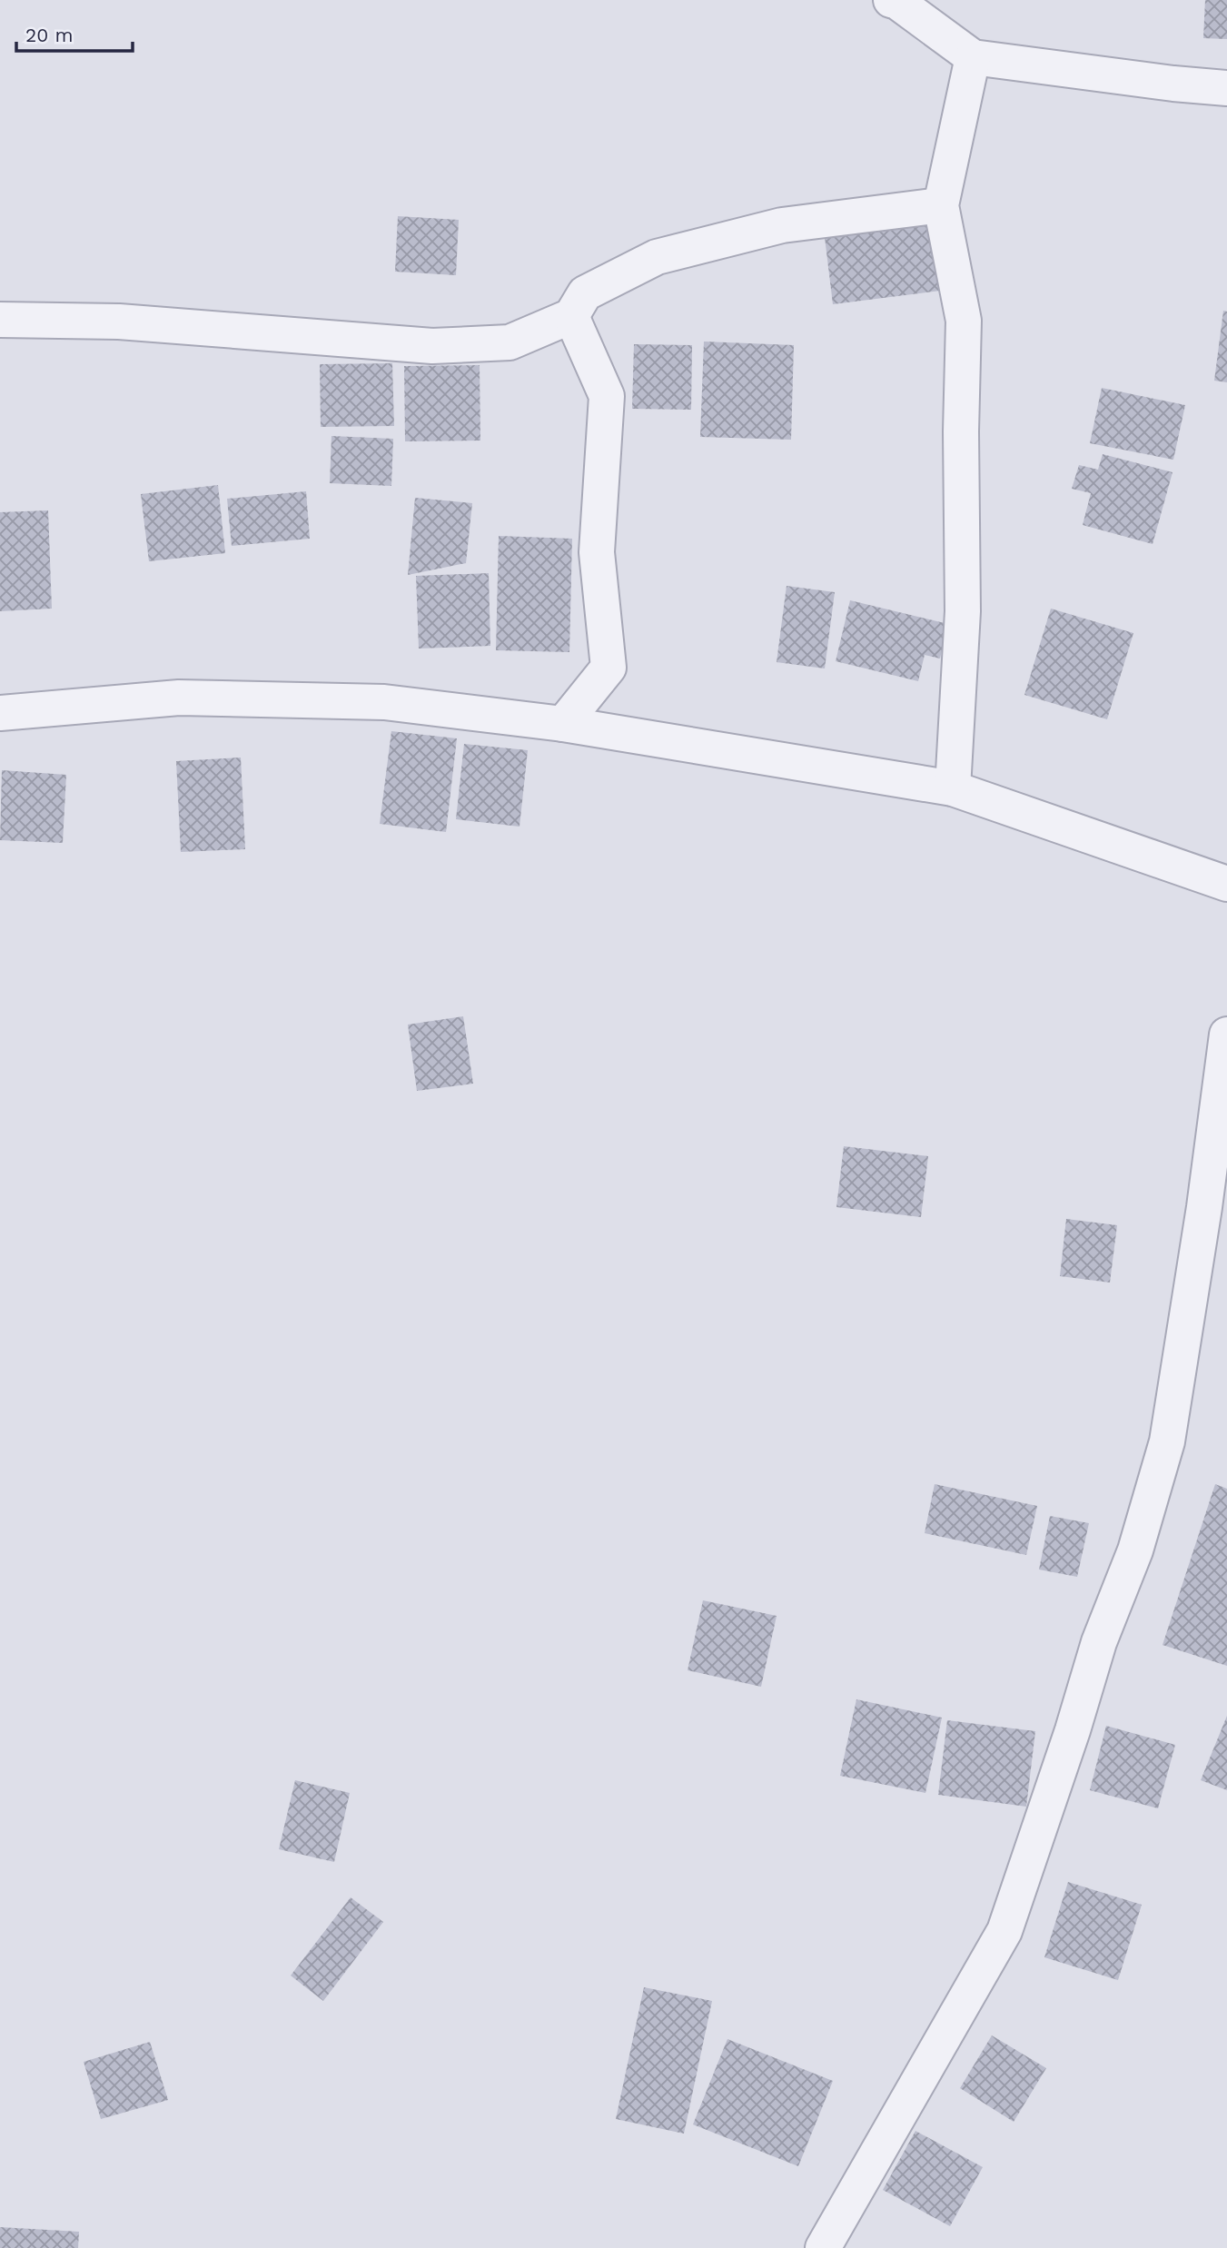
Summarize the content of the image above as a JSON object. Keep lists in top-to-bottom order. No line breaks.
{"scale_bar":"20 m"}
